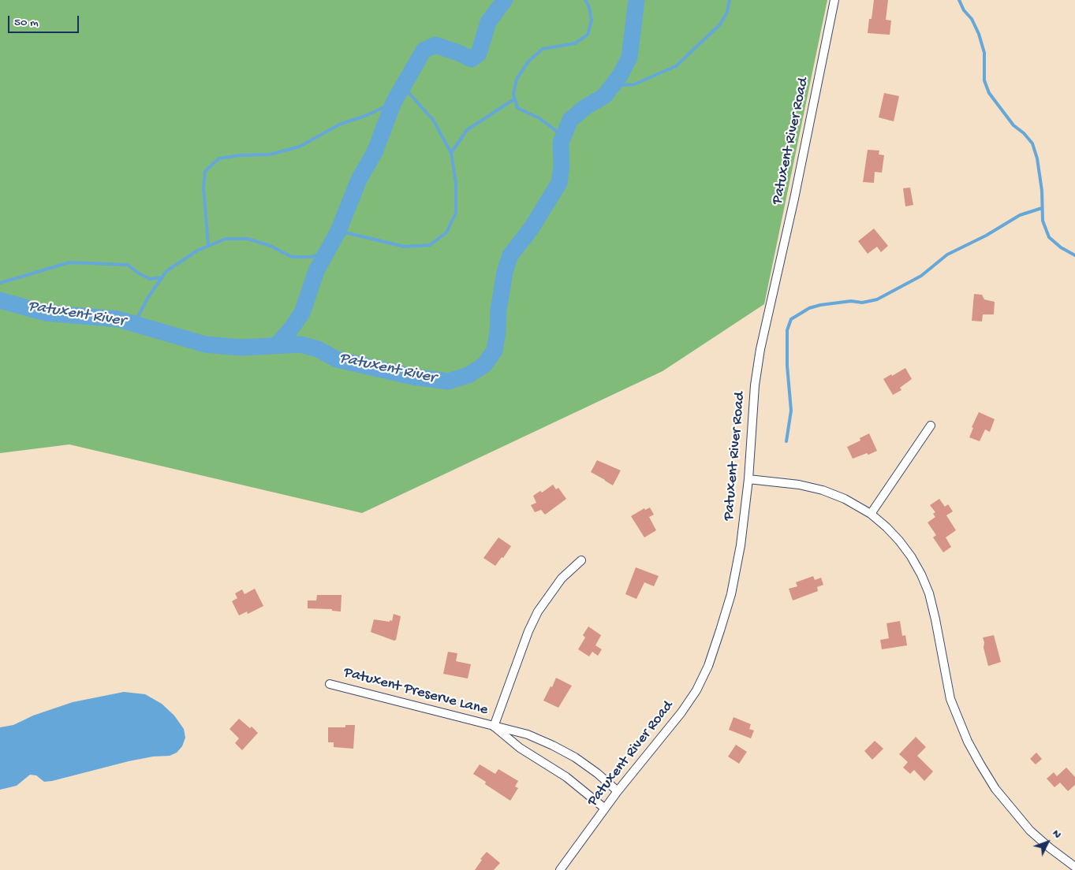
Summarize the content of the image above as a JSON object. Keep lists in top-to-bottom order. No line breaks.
{"streets":{"street":["Patuxent River Road","Patuxent Preserve Lane"]},"crossings":[["Patuxent River Road","Patuxent Preserve Lane"]],"water":["Patuxent River"],"scale_bar":"50 m","north":"top right"}
